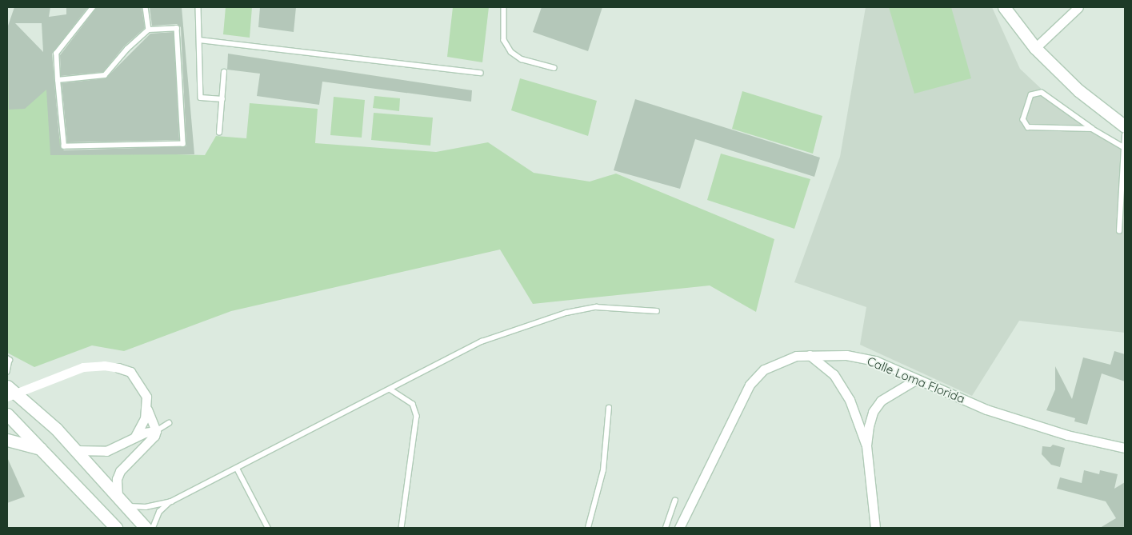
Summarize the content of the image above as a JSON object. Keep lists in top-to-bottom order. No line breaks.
{"streets":{"street":["Calle Loma Florida"]}}
